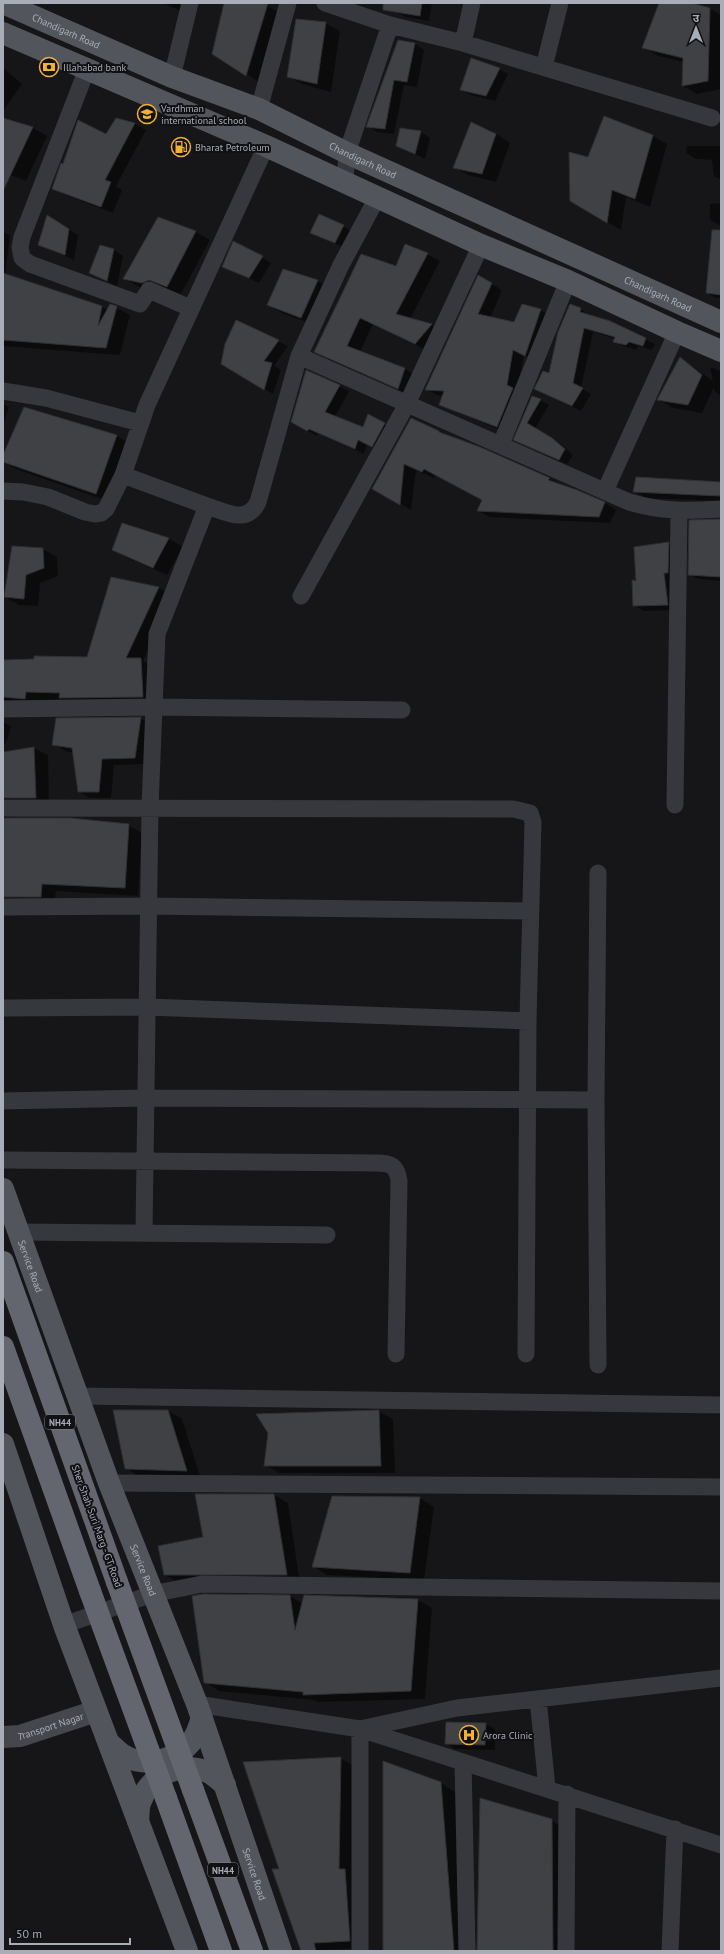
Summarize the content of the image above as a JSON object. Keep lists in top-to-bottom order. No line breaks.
{"streets":{"highway":["NH44","Sher Shah Suri Marg - GT Road"],"main road":["Chandigarh Road","Service Road"],"street":["Transport Nagar"]},"places":{"bank":["Illahabad bank"],"school or university":["Vardhman international school"],"fuel station":["Bharat Petroleum"],"hospital":["Arora Clinic"]},"scale_bar":"50 m","north":"top"}
